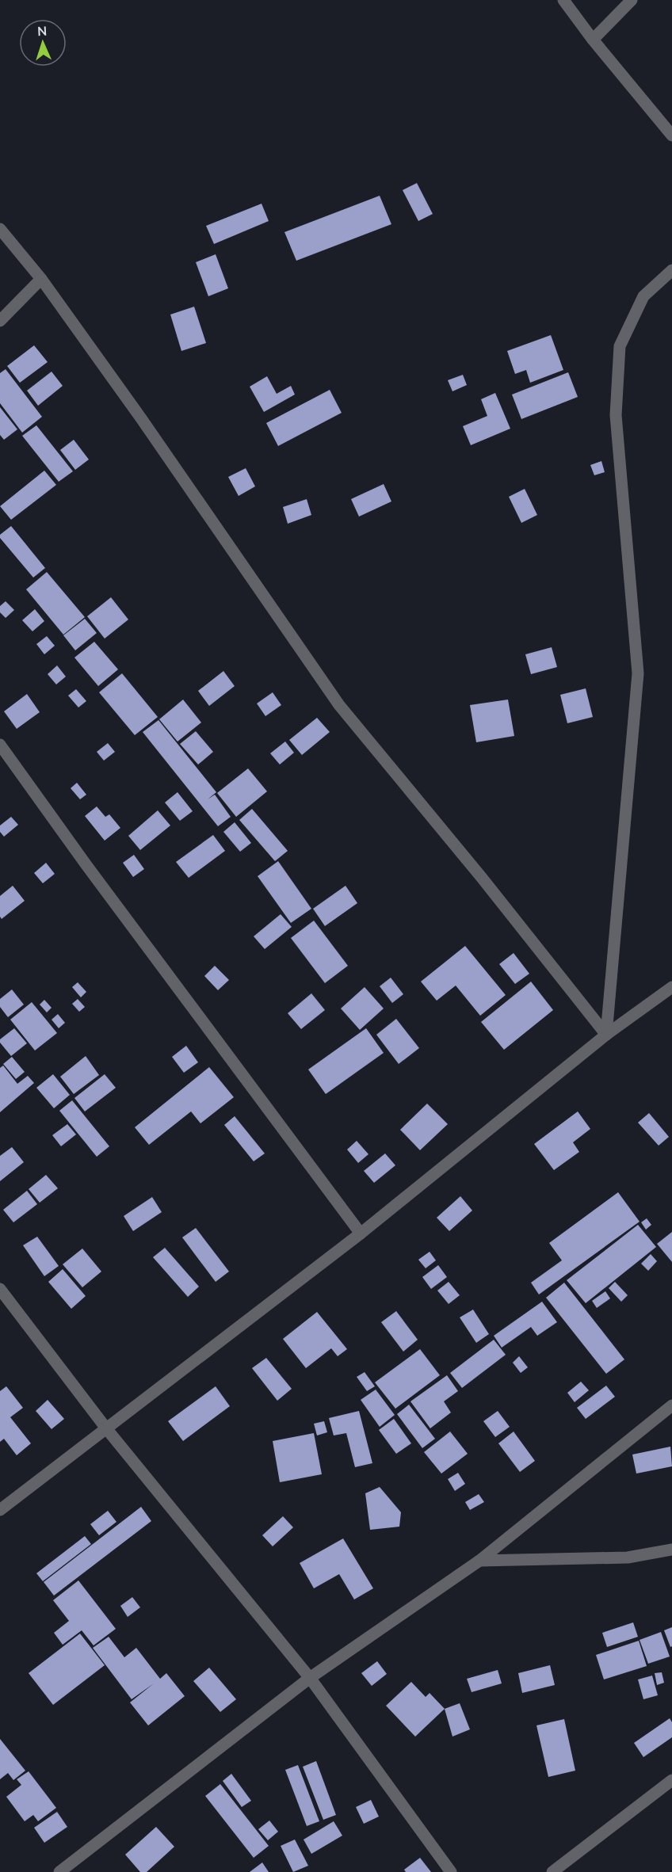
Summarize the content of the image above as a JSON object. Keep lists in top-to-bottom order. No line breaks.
{"north":"top"}
